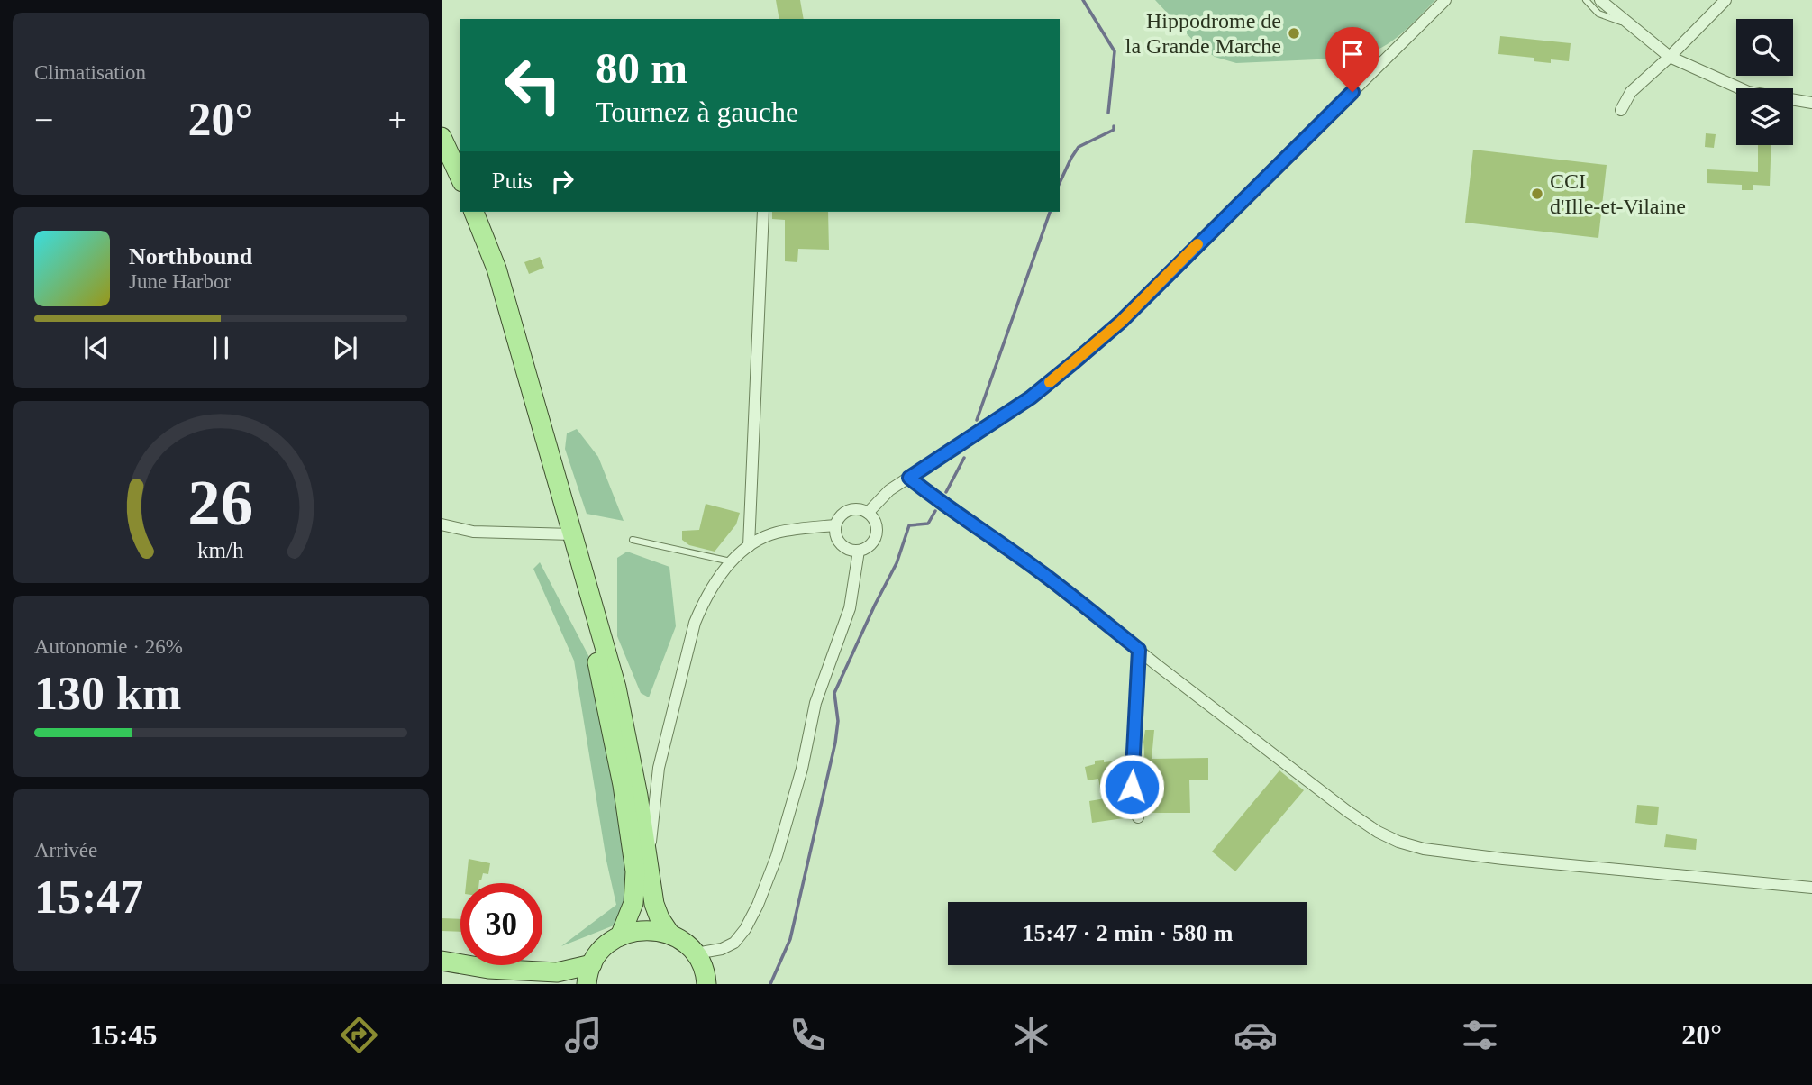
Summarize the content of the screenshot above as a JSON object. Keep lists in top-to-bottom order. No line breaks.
{"places":["Hippodrome de la Grande Marche","CCI d'Ille-et-Vilaine"],"page":{"tile":["Climatisation",["Autonomie · 26%","130 km"],["Arrivée","15:47"]],"turn":["80 m","Tournez à gauche"],"heat":["−","20°","+"],"then":"Puis","song":["Northbound","June Harbor"],"limit":"30","trip":"15:47 · 2 min · 580 m","tabs":["15:45","20°"],"gauge":["26","km/h"]}}
